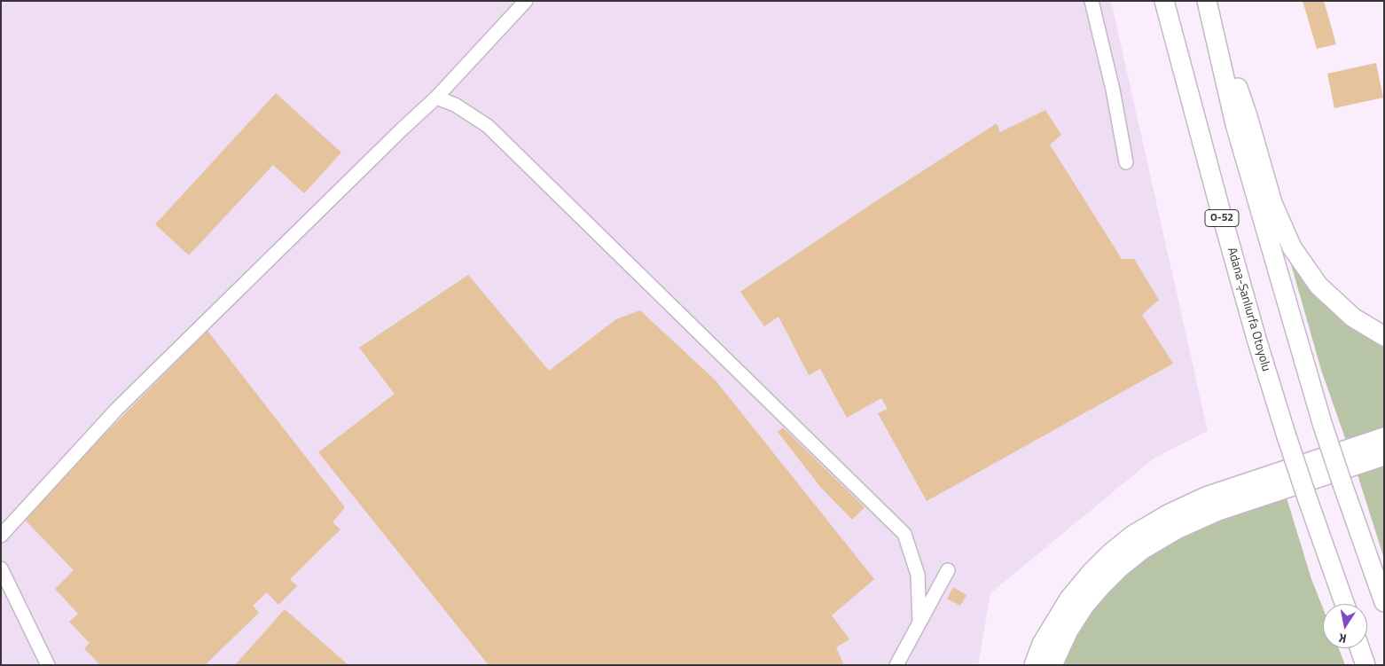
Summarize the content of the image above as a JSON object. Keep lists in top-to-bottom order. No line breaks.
{"streets":{"highway":["O-52","Adana-Şanlıurfa Otoyolu"]},"north":"bottom"}
